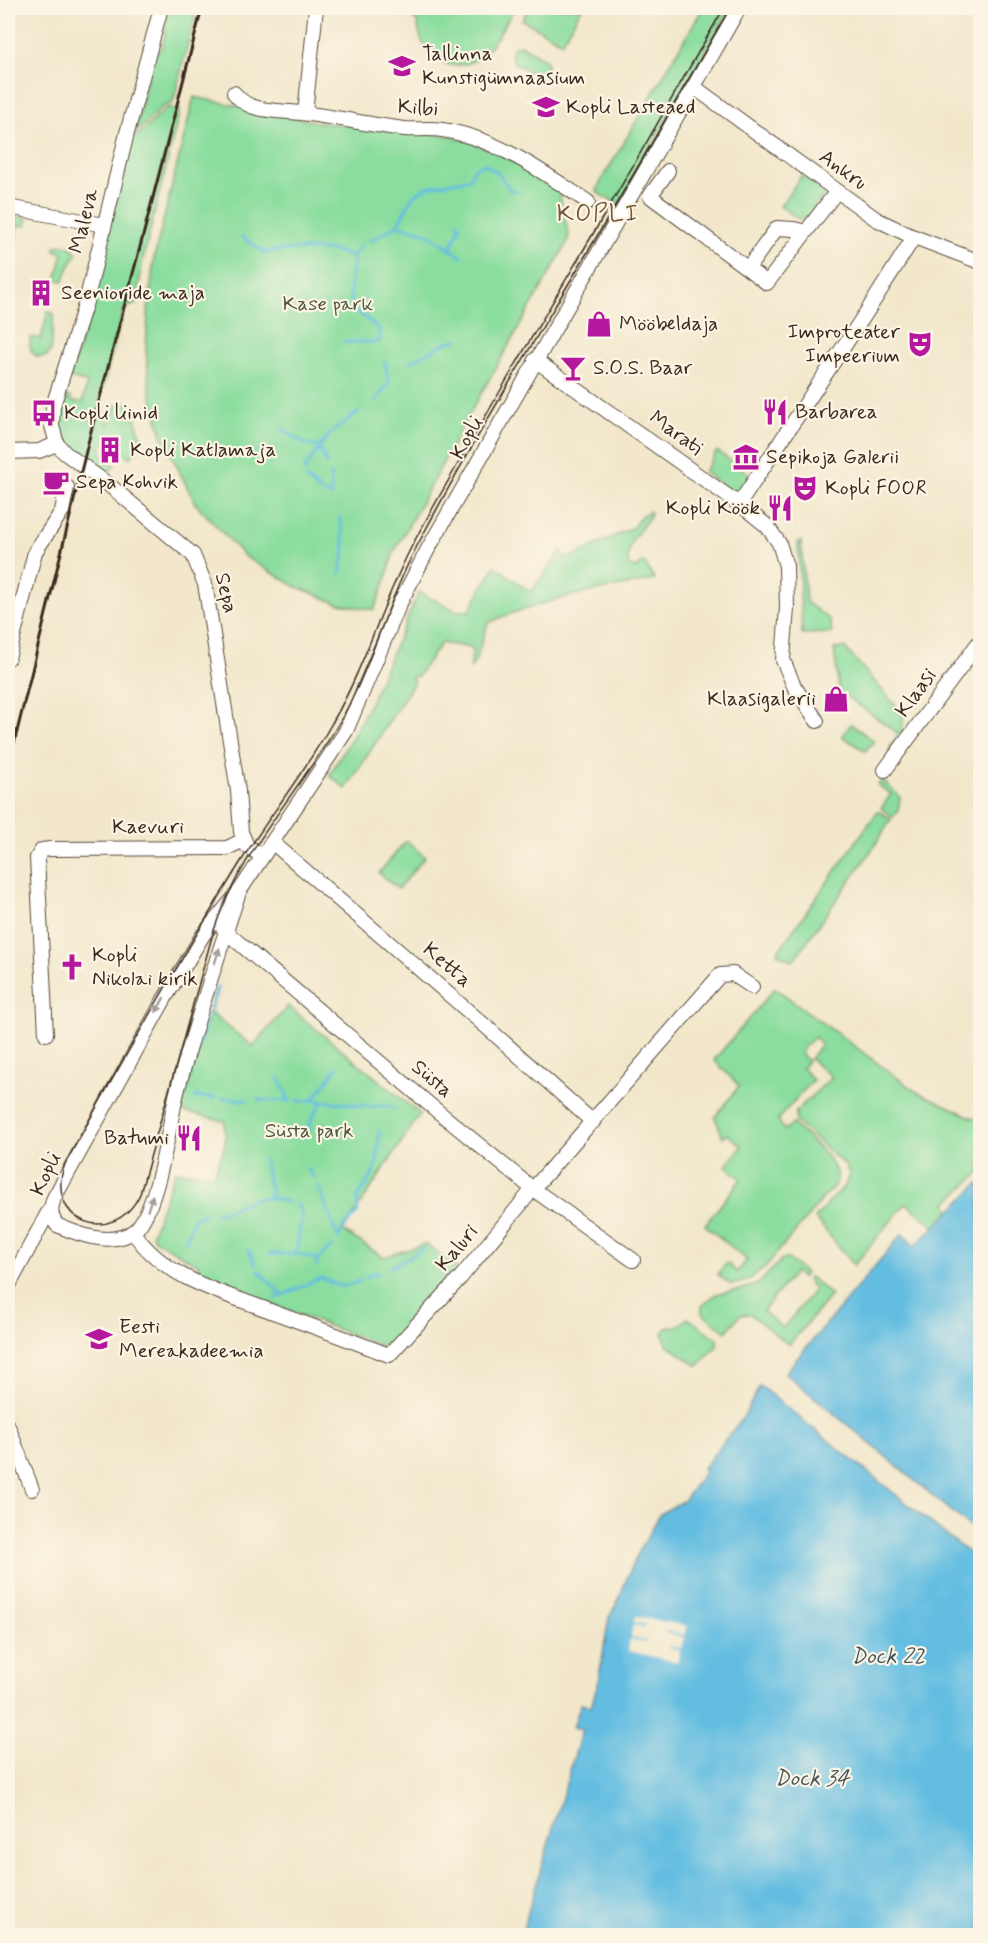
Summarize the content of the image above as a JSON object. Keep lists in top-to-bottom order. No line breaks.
{"streets":{"street":["Kilbi","Ankru","Maleva","Marati","Kopli","Sepa","Klaasi","Kaevuri","Ketta","Süsta","Kaluri"]},"crossings":[["Ankru","Kopli"],["Maleva","Sepa"],["Marati","Kopli"],["Kopli","Ketta"],["Kopli","Süsta"],["Kopli","Kaluri"],["Sepa","Kaevuri"],["Ketta","Kaluri"],["Süsta","Kaluri"]],"districts":["KOPLI"],"water":["Dock 22","Dock 34"],"parks":["Kase park","Süsta park"],"places":{"school or university":["Tallinna Kunstigümnaasium","Kopli Lasteaed","Eesti Mereakadeemia"],"building":["Seenioride maja","Kopli Katlamaja"],"shop":["Mööbeldaja","Klaasigalerii"],"theatre":["Improteater Impeerium","Kopli FOOR"],"bar":["S.O.S. Baar"],"restaurant":["Barbarea","Kopli Köök","Batumi"],"bus stop":["Kopli liinid"],"museum":["Sepikoja Galerii"],"cafe":["Sepa Kohvik"],"church":["Kopli Nikolai kirik"]}}
